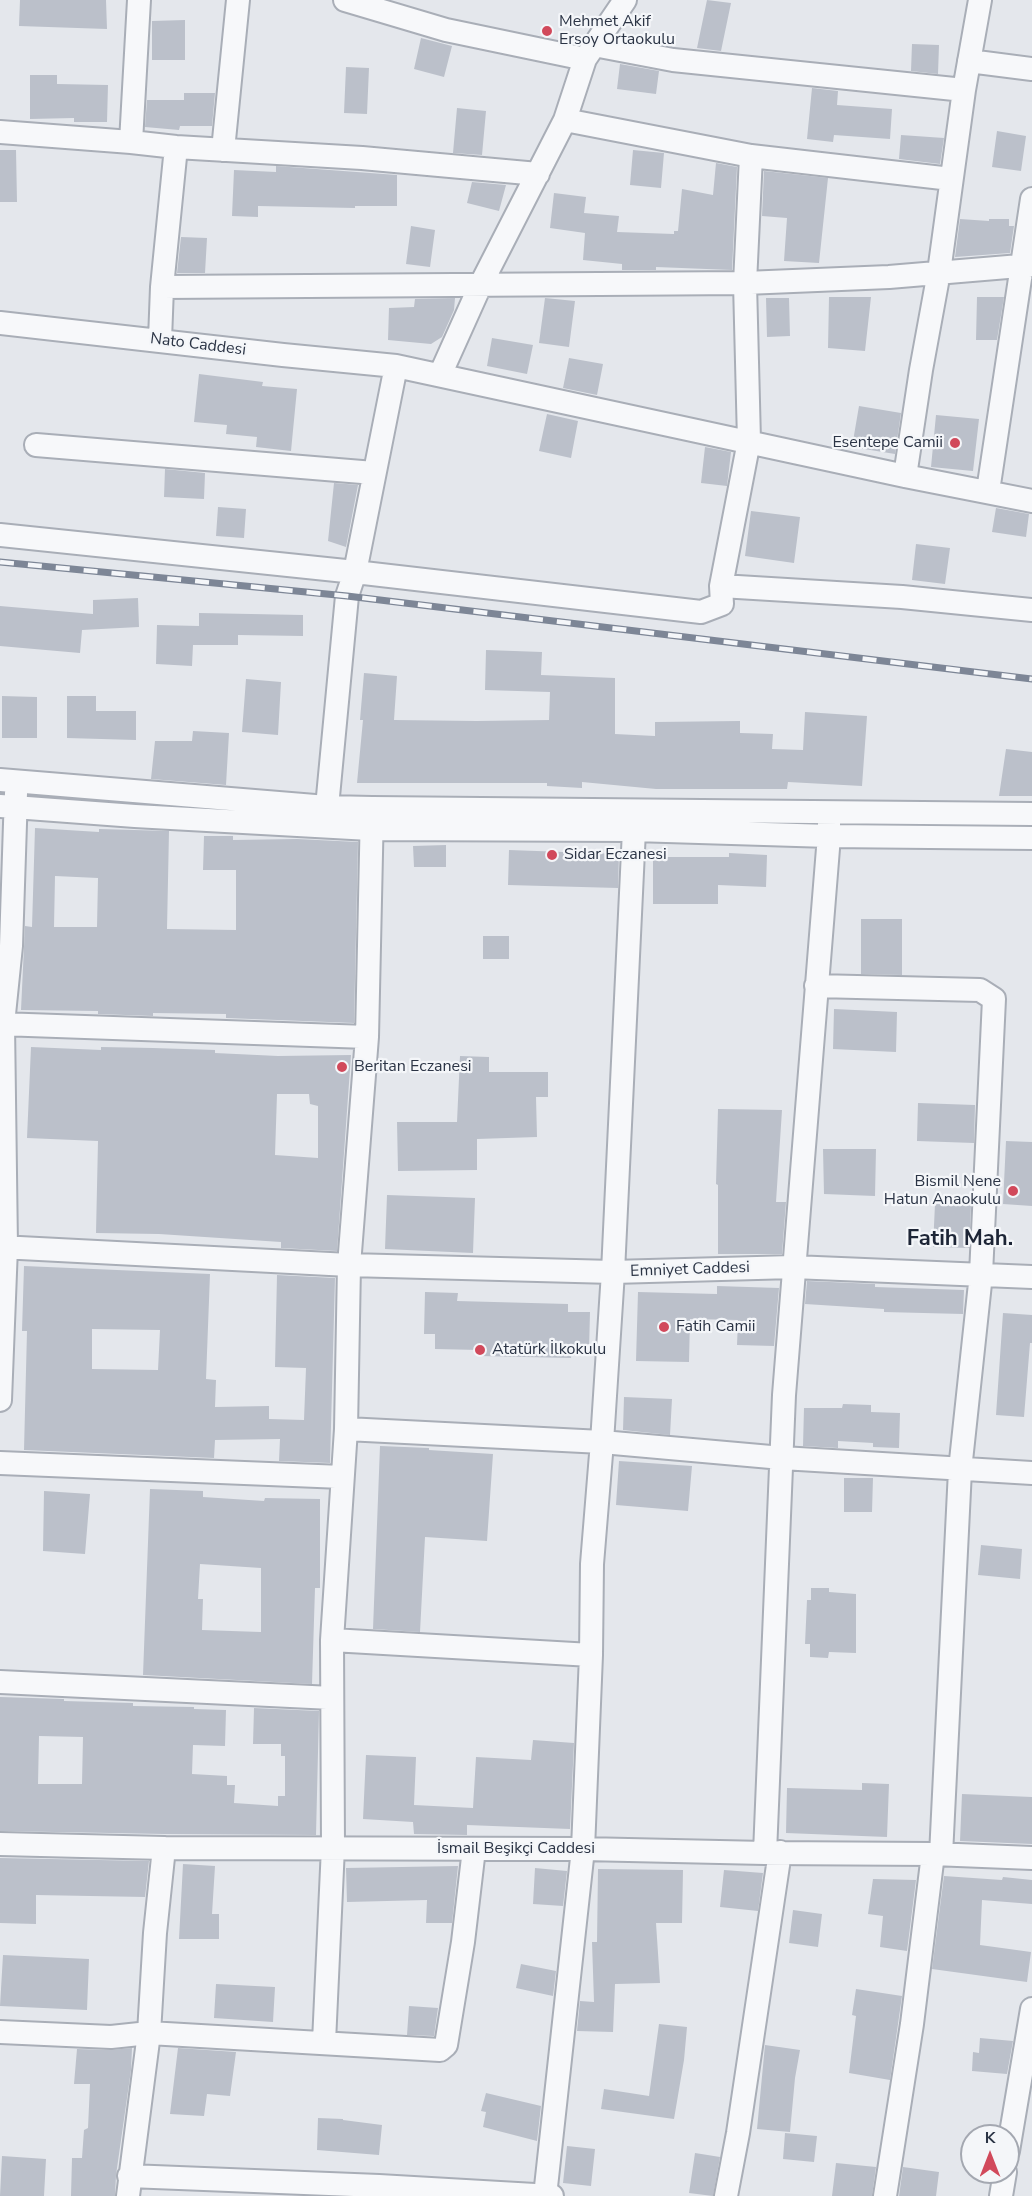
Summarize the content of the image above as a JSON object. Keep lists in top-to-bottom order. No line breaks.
{"streets":{"street":["Nato Caddesi","Emniyet Caddesi","İsmail Beşikçi Caddesi"]},"districts":["Fatih Mah."],"places":["Mehmet Akif Ersoy Ortaokulu","Esentepe Camii","Sidar Eczanesi","Beritan Eczanesi","Bismil Nene Hatun Anaokulu","Fatih Camii","Atatürk İlkokulu"],"north":"top"}
